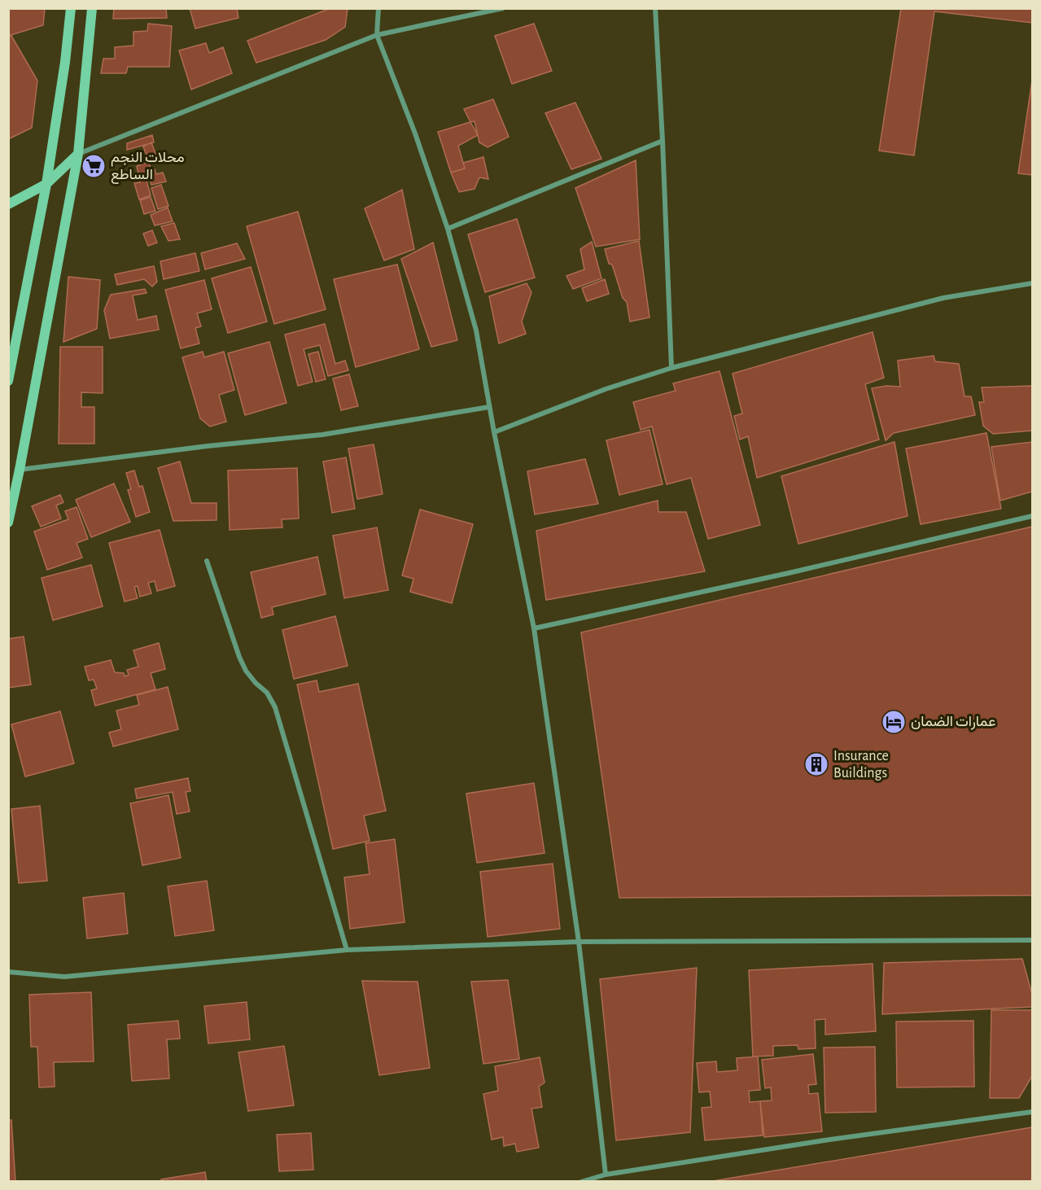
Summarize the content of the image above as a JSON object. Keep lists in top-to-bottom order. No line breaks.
{"places":{"supermarket":["محلات النجم الساطع"],"hotel":["عمارات الضمان"],"building":["Insurance Buildings"]}}
